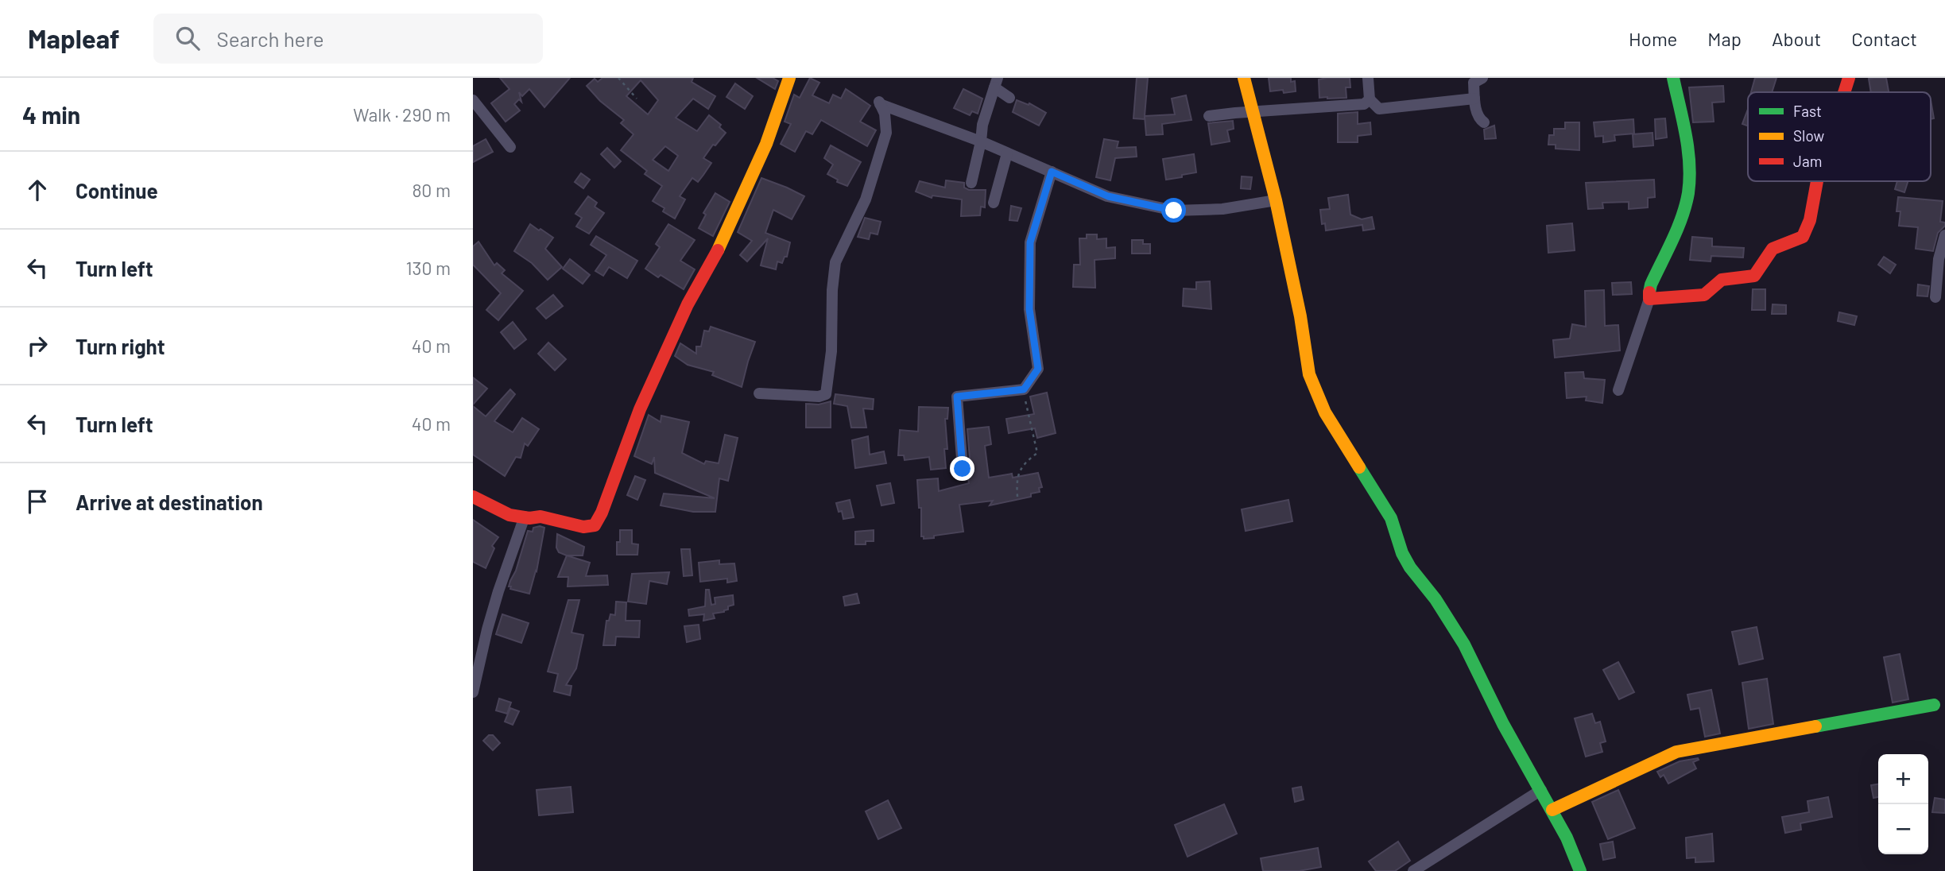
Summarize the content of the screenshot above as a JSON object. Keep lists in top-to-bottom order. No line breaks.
{"legend":["Fast","Slow","Jam"],"page":{"header":"Mapleaf","search":"Search here","nav":["Home","Map","About","Contact"],"heading":["4 min","Walk · 290 m"],"list":[["Continue","80 m"],["Turn left","130 m"],["Turn right","40 m"],["Turn left","40 m"],"Arrive at destination"],"map_buttons":["+","−"]}}
